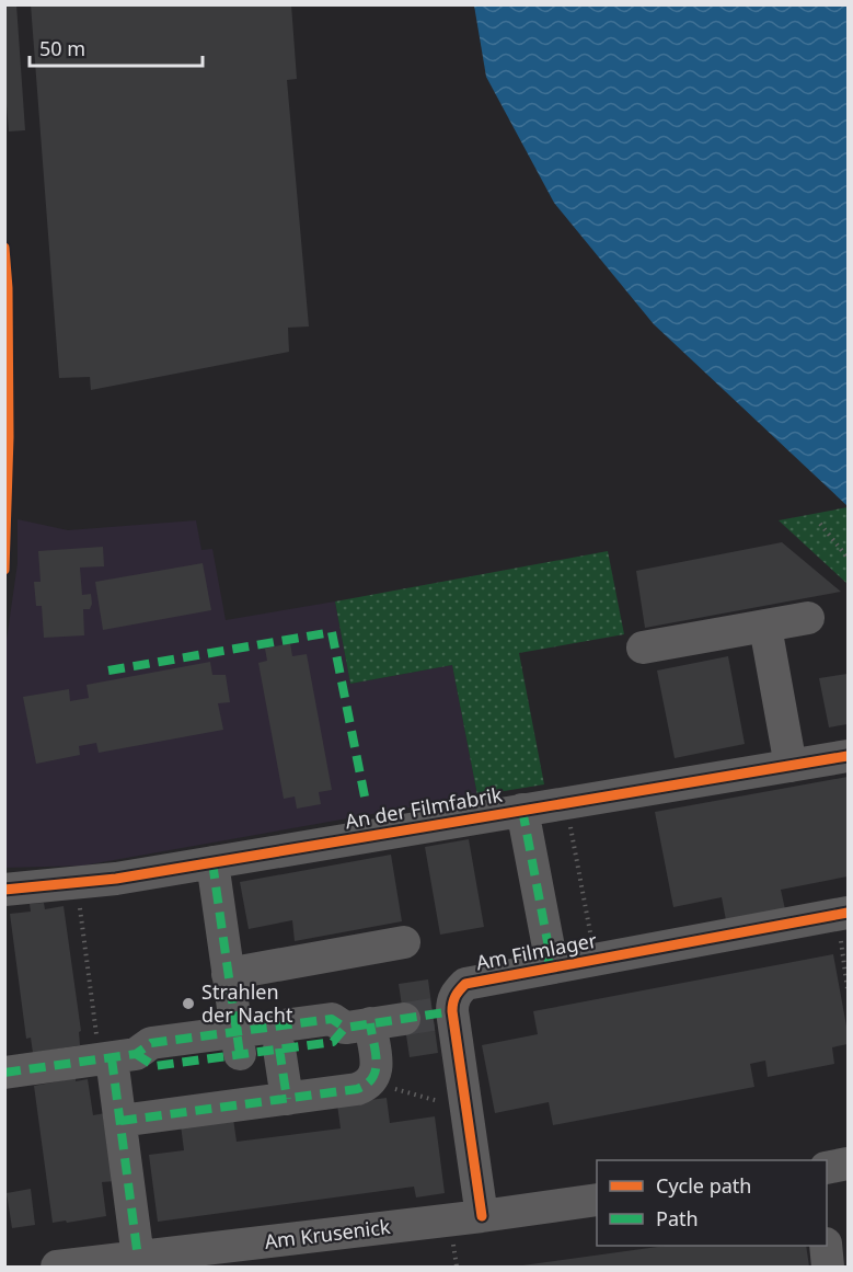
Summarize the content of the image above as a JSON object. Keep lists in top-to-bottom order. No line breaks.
{"streets":{"street":["An der Filmfabrik","Am Filmlager","Am Krusenick"]},"crossings":[["An der Filmfabrik","Am Filmlager"]],"places":["Strahlen der Nacht"],"legend":["Cycle path","Path"],"scale_bar":"50 m"}
